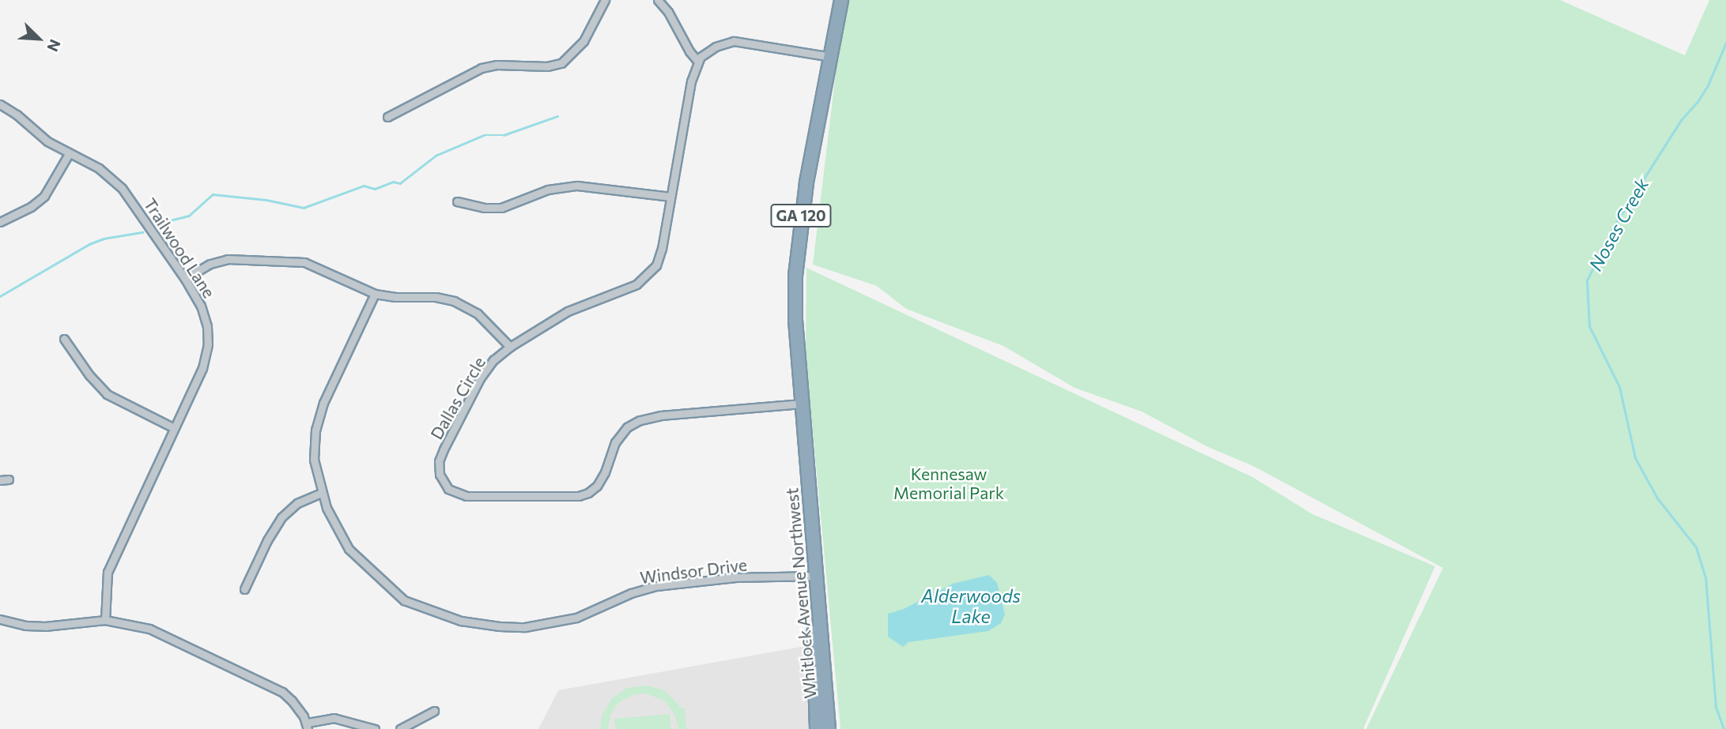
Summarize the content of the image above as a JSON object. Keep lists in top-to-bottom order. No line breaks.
{"streets":{"highway":["GA 120","Whitlock Avenue Northwest"],"street":["Trailwood Lane","Dallas Circle","Windsor Drive"]},"crossings":[["Dallas Circle","Whitlock Avenue Northwest"],["Windsor Drive","Whitlock Avenue Northwest"]],"water":["Noses Creek","Alderwoods Lake"],"parks":["Kennesaw Memorial Park"],"north":"bottom right"}
